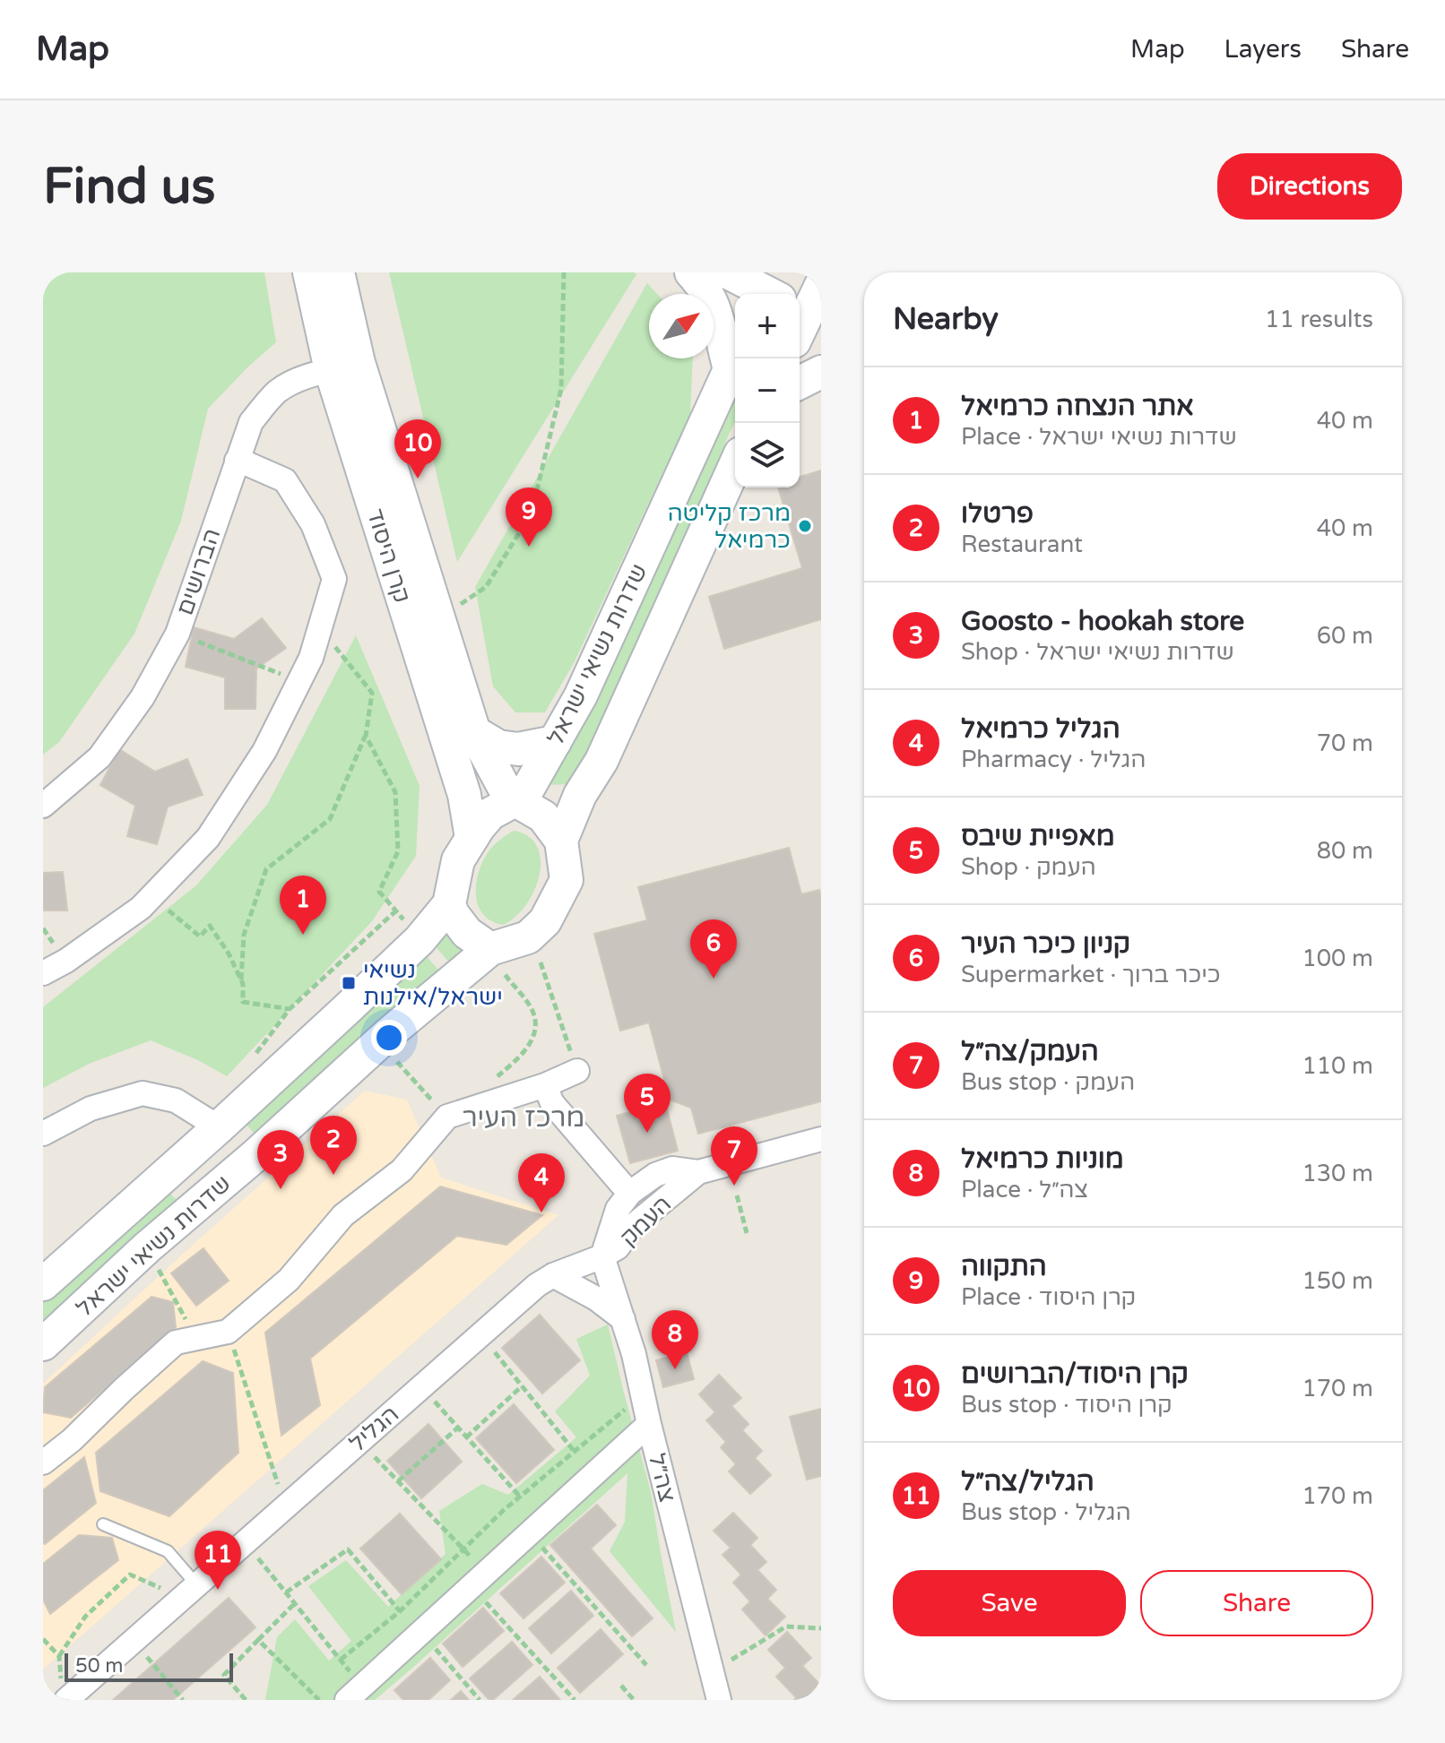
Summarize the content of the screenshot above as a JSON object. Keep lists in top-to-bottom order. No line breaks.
{"streets":{"main road":["קרן היסוד","שדרות נשיאי ישראל"],"street":["הברושים","העמק","הגליל","צה״ל"]},"crossings":[["קרן היסוד","הברושים"],["קרן היסוד","שדרות נשיאי ישראל"],["העמק","הגליל"],["העמק","צה״ל"],["הגליל","צה״ל"]],"districts":["מרכז העיר"],"places":{"other":["מרכז קליטה כרמיאל"],"transit":["נשיאי ישראל/אילנות"]},"scale_bar":"50 m","north":"top right","page":{"header":"Map","nav":["Map","Layers","Share"],"buttons":["Directions",["Save","Share"]],"title":"Find us","heading":["Nearby","11 results"],"map_buttons":["+","−"],"list":[{"mark":"1","name":"אתר הנצחה כרמיאל","note":"Place · שדרות נשיאי ישראל","value":"40 m"},{"mark":"2","name":"פרטלו","note":"Restaurant","value":"40 m"},{"mark":"3","name":"Goosto - hookah store","note":"Shop · שדרות נשיאי ישראל","value":"60 m"},{"mark":"4","name":"הגליל כרמיאל","note":"Pharmacy · הגליל","value":"70 m"},{"mark":"5","name":"מאפיית שיבס","note":"Shop · העמק","value":"80 m"},{"mark":"6","name":"קניון כיכר העיר","note":"Supermarket · כיכר ברוך","value":"100 m"},{"mark":"7","name":"העמק/צה״ל","note":"Bus stop · העמק","value":"110 m"},{"mark":"8","name":"מוניות כרמיאל","note":"Place · צה״ל","value":"130 m"},{"mark":"9","name":"התקווה","note":"Place · קרן היסוד","value":"150 m"},{"mark":"10","name":"קרן היסוד/הברושים","note":"Bus stop · קרן היסוד","value":"170 m"},{"mark":"11","name":"הגליל/צה״ל","note":"Bus stop · הגליל","value":"170 m"}],"pins":["10","9","1","6","5","2","7","3","4","8","11"],"scale":"50 m"}}
